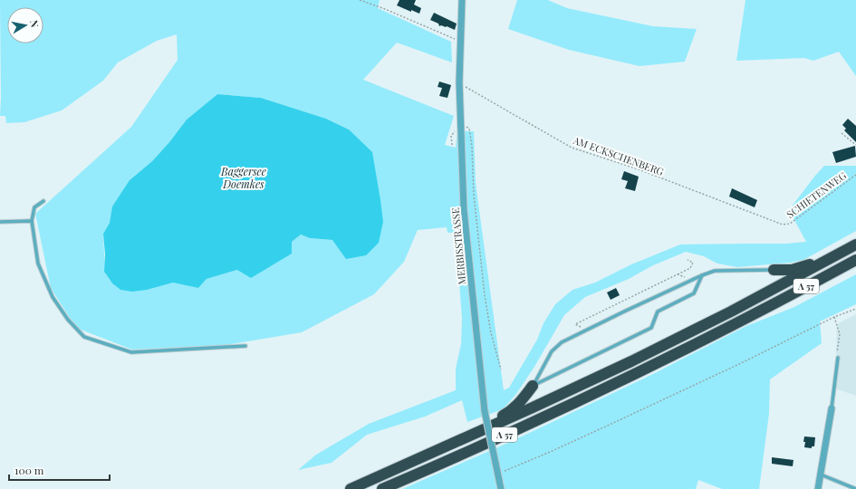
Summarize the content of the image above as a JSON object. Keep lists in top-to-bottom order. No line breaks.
{"streets":{"highway":["A 57"],"street":["MERBISSTRASSE"],"path":["AM ECKSCHENBERG","SCHIETENWEG"]},"crossings":[["AM ECKSCHENBERG","SCHIETENWEG"],["AM ECKSCHENBERG","MERBISSTRASSE"]],"water":["Baggersee Doemkes"],"scale_bar":"100 m","north":"right"}
